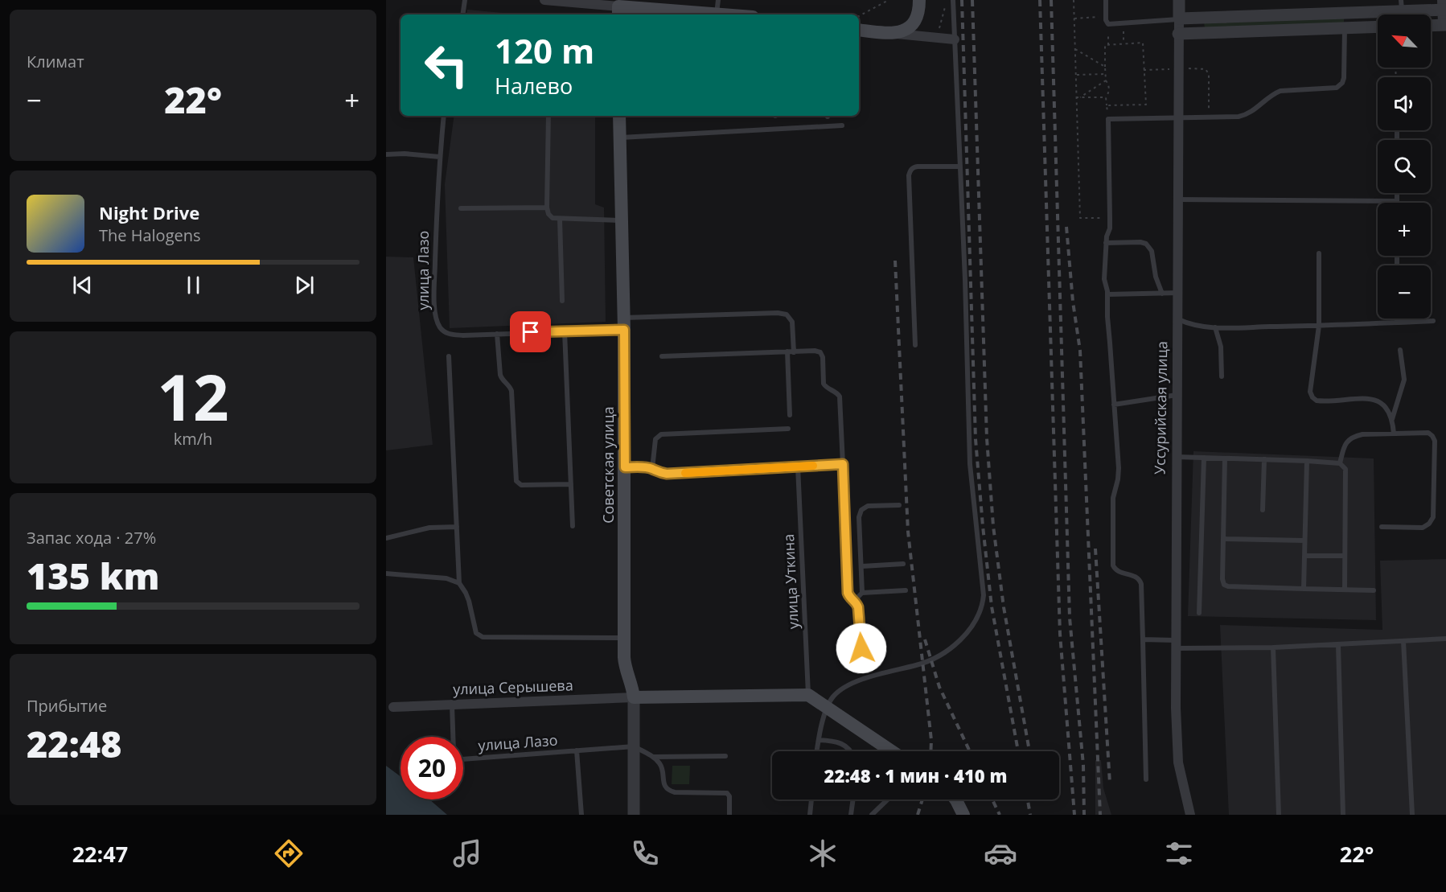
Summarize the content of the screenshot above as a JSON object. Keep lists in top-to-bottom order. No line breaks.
{"streets":{"main road":["Советская улица"],"street":["Уссурийская улица","улица Серышева"],"lane":["улица Лазо","улица Уткина"]},"crossings":[["улица Лазо","Советская улица"],["улица Лазо","улица Серышева"],["Советская улица","улица Серышева"]],"north":"top left","page":{"tile":["Климат",["12","km/h"],["Запас хода · 27%","135 km"],["Прибытие","22:48"]],"map_buttons":["+","−"],"turn":["120 m","Налево"],"heat":["−","22°","+"],"song":["Night Drive","The Halogens"],"limit":"20","trip":"22:48 · 1 мин · 410 m","tabs":["22:47","22°"]}}
